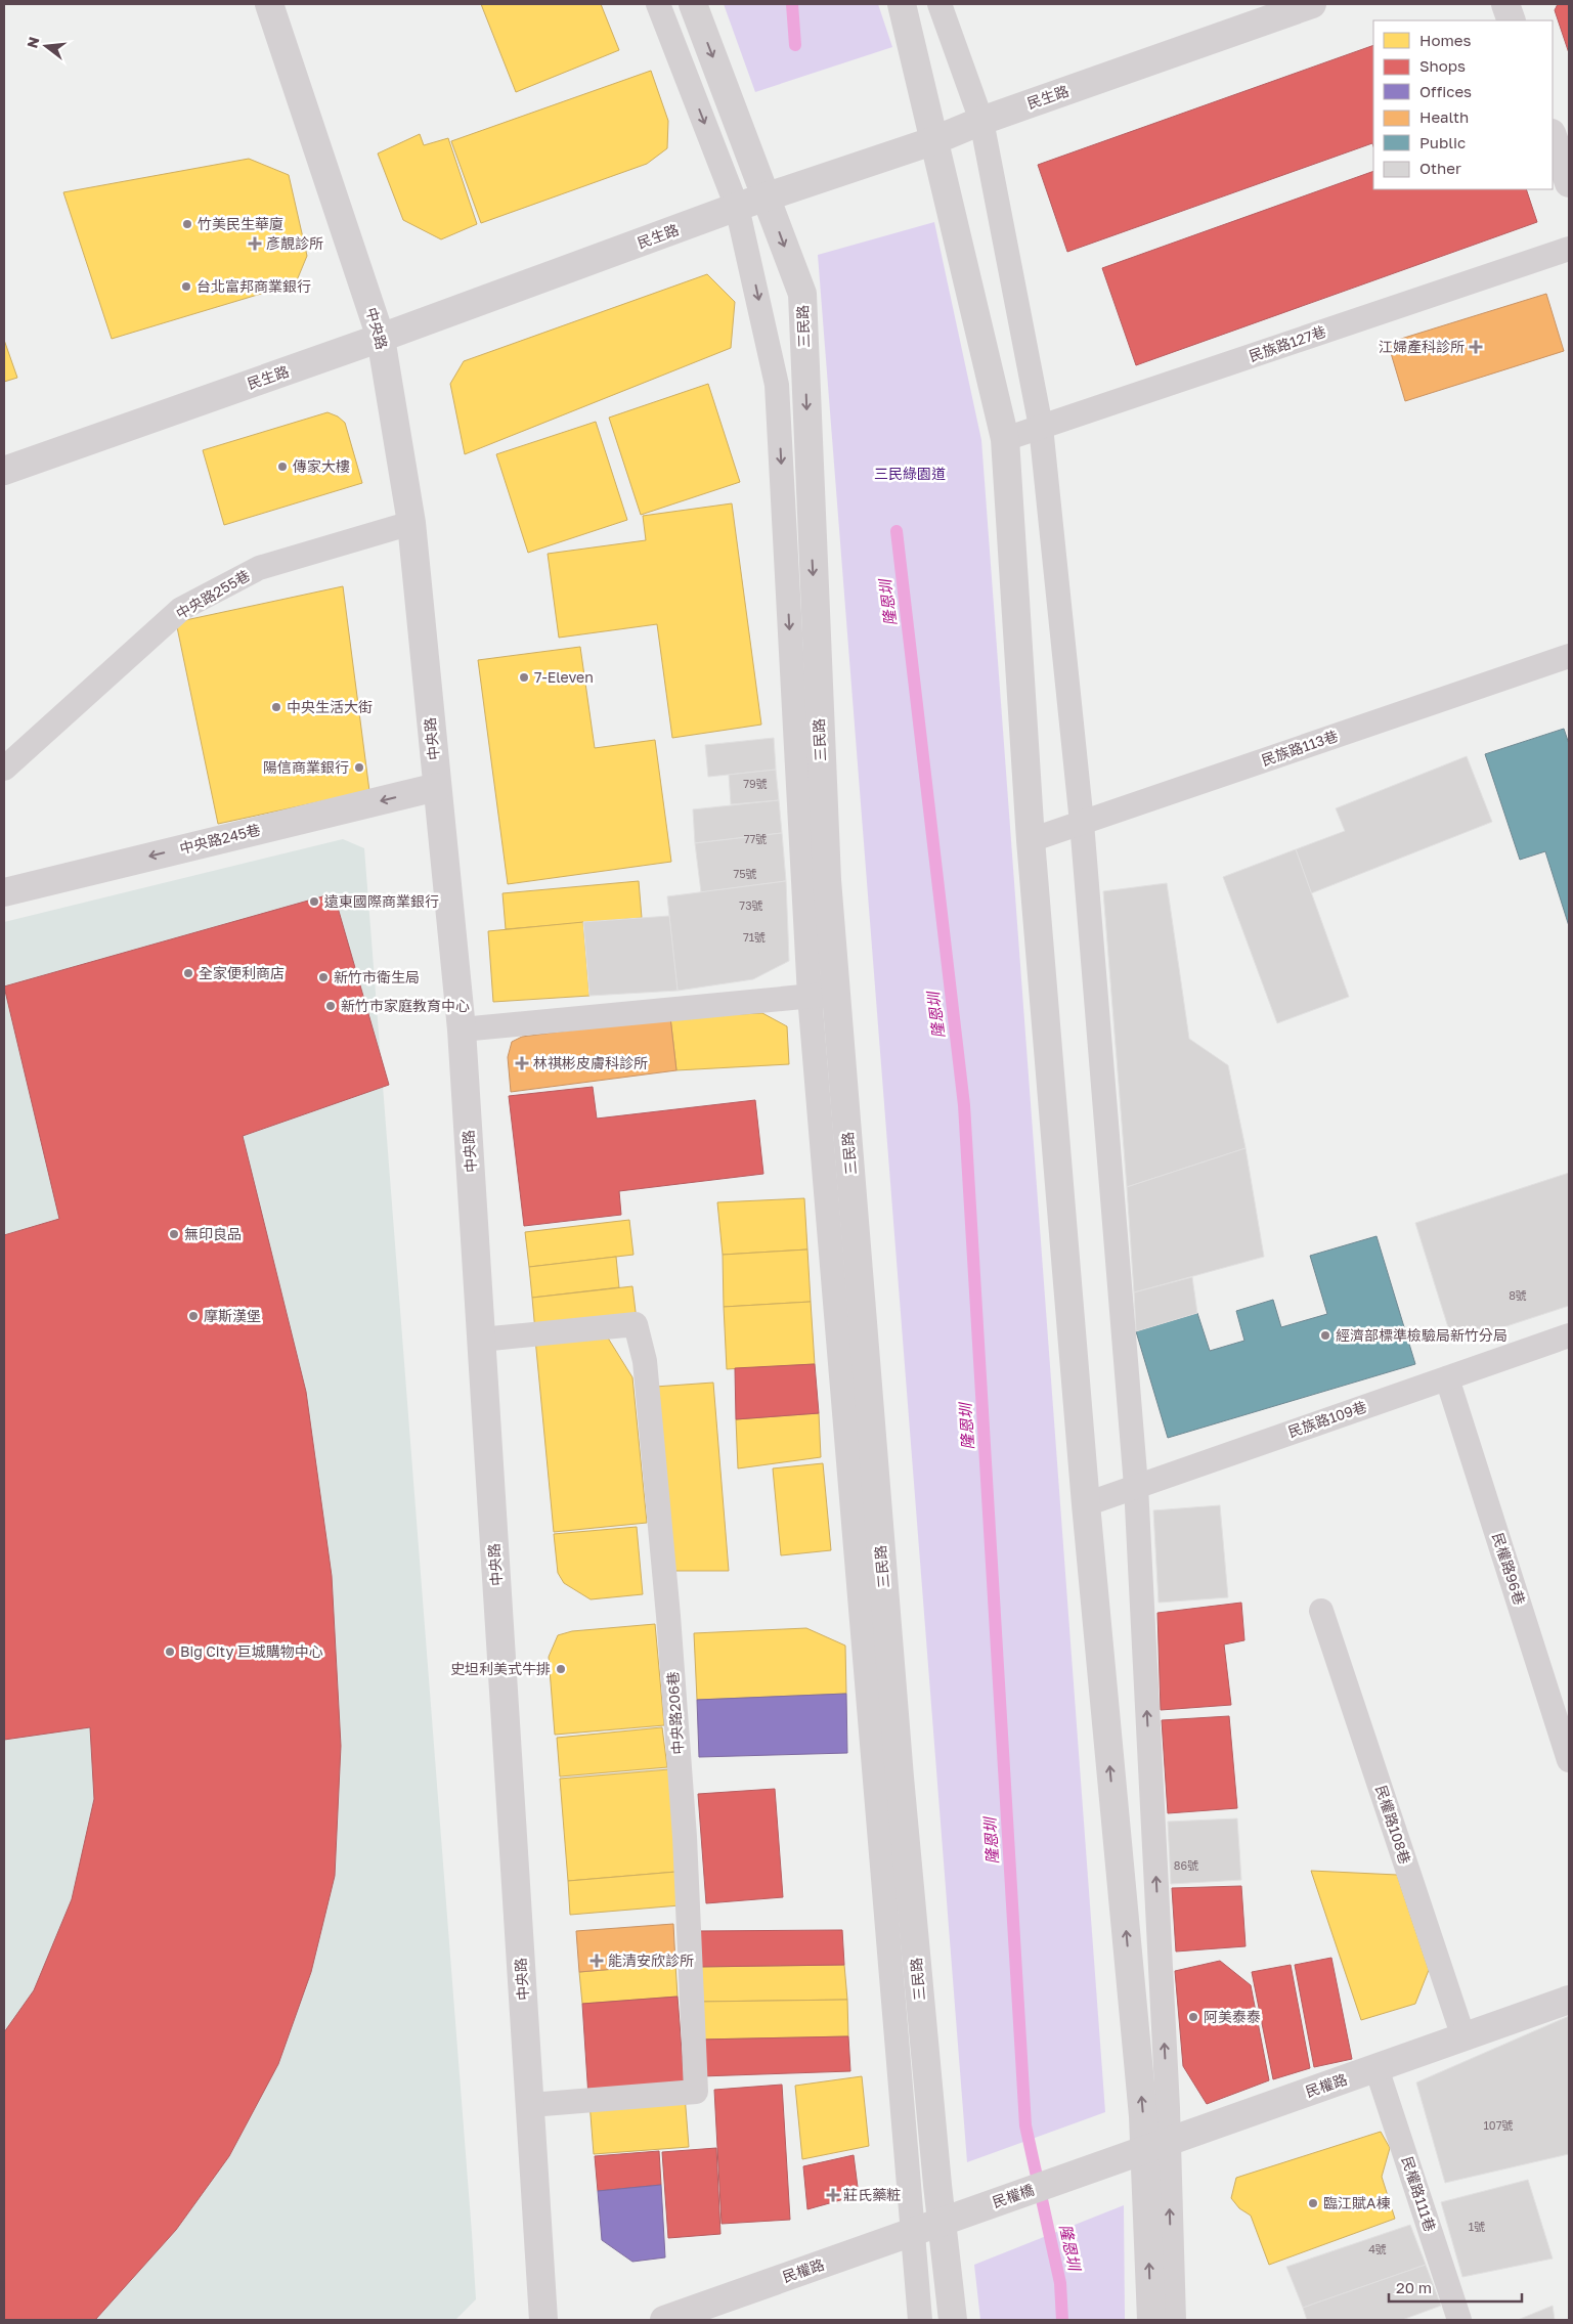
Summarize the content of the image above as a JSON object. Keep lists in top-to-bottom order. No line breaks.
{"streets":{"street":["民生路","三民路","中央路","中央路245巷","民權路","民權橋"],"lane":["民族路127巷","中央路255巷","民族路113巷","民族路109巷","民權路96巷","中央路206巷","民權路108巷","民權路111巷"]},"crossings":[["民生路","三民路"],["民生路","中央路"],["三民路","民權路"],["三民路","民權橋"],["中央路","中央路255巷"],["中央路","中央路245巷"],["中央路","中央路206巷"],["民族路109巷","民權路96巷"],["民權路108巷","民權路"],["民權路","民權路111巷"],["民權路","民權橋"]],"one_way":["中央路245巷"],"water":["隆恩圳"],"parks":["三民綠園道"],"places":{"other":["竹美民生華廈","台北富邦商業銀行","傳家大樓","7-Eleven","中央生活大街","陽信商業銀行","遠東國際商業銀行","全家便利商店","新竹市衛生局","新竹市家庭教育中心","無印良品","摩斯漢堡","經濟部標準檢驗局新竹分局","Big City 巨城購物中心","史坦利美式牛排","阿美泰泰","臨江賦A棟"],"health":["彥靚診所","江婦產科診所","林祺彬皮膚科診所","能清安欣診所","莊氏藥粧"]},"house_numbers":["79號","77號","75號","73號","71號","8號","86號","107號","1號","4號"],"legend":["Homes","Shops","Offices","Health","Public","Other"],"scale_bar":"20 m","north":"left"}
